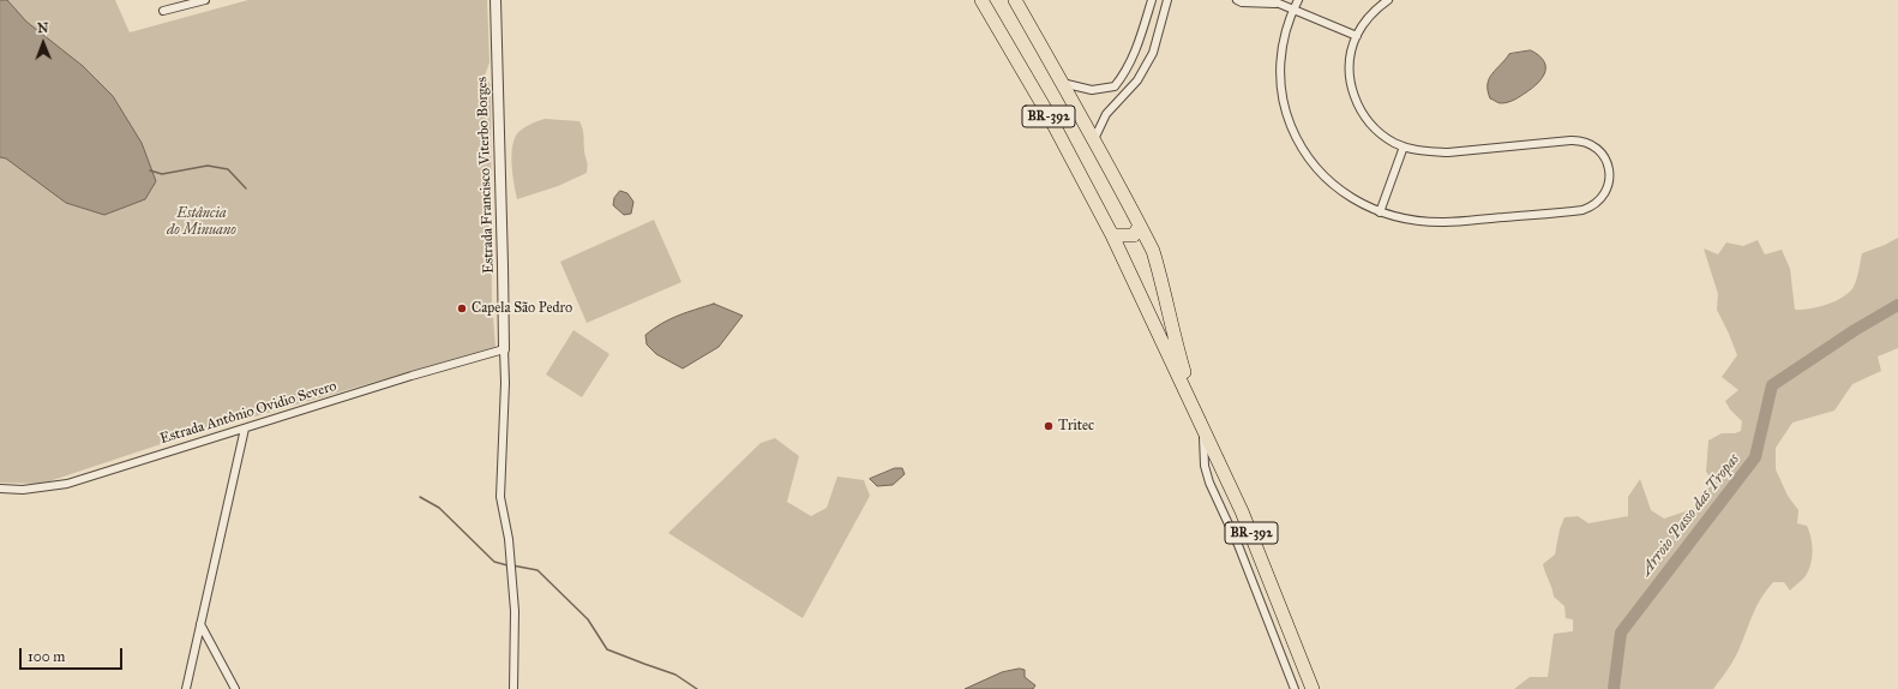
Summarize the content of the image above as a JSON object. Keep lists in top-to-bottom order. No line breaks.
{"streets":{"highway":["BR-392"],"street":["Estrada Francisco Viterbo Borges","Estrada Antônio Ovidio Severo"]},"crossings":[["Estrada Francisco Viterbo Borges","Estrada Antônio Ovidio Severo"]],"water":["Arroio Passo das Tropas"],"parks":["Estância do Minuano"],"places":["Capela São Pedro","Tritec"],"scale_bar":"100 m","north":"top"}
